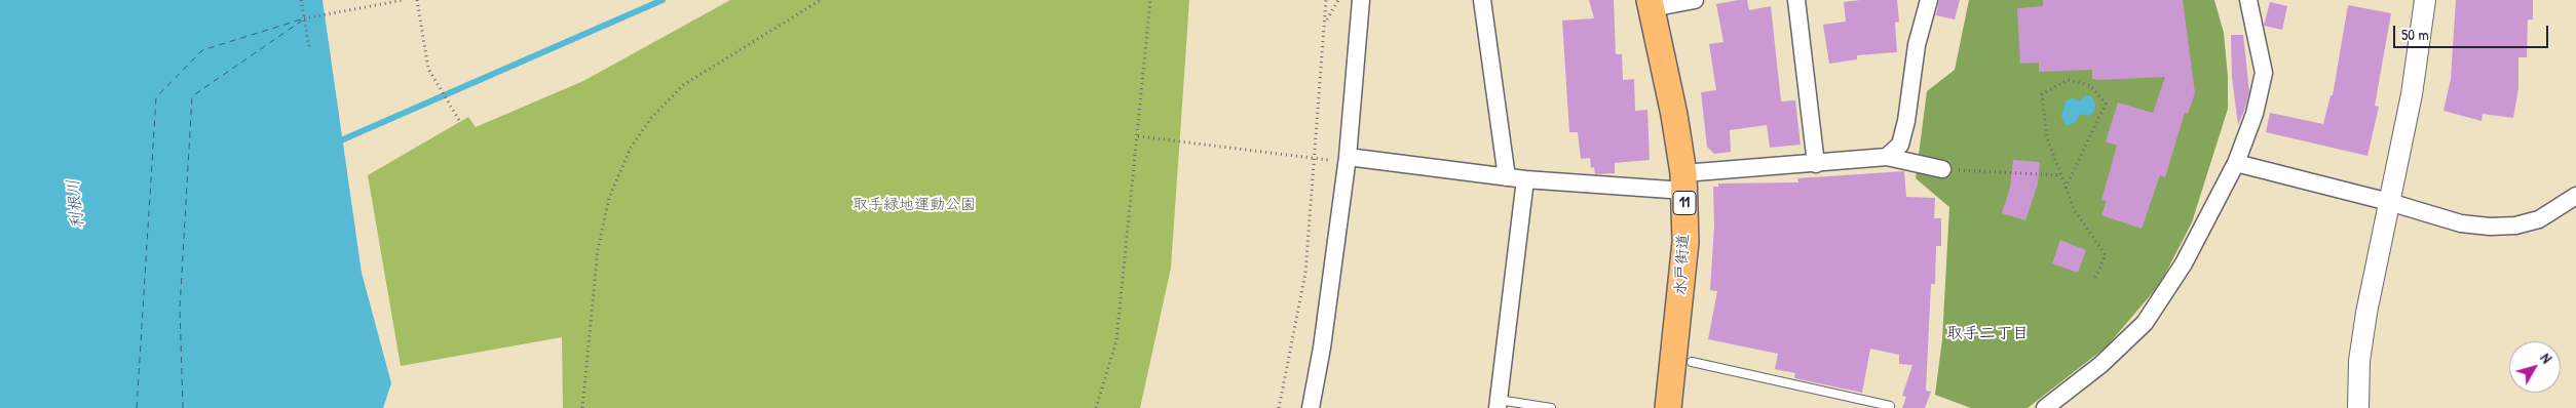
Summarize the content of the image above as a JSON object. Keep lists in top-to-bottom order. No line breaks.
{"streets":{"main road":["11","水戸街道"]},"districts":["取手二丁目"],"water":["利根川"],"parks":["取手緑地運動公園"],"scale_bar":"50 m","north":"top right"}
